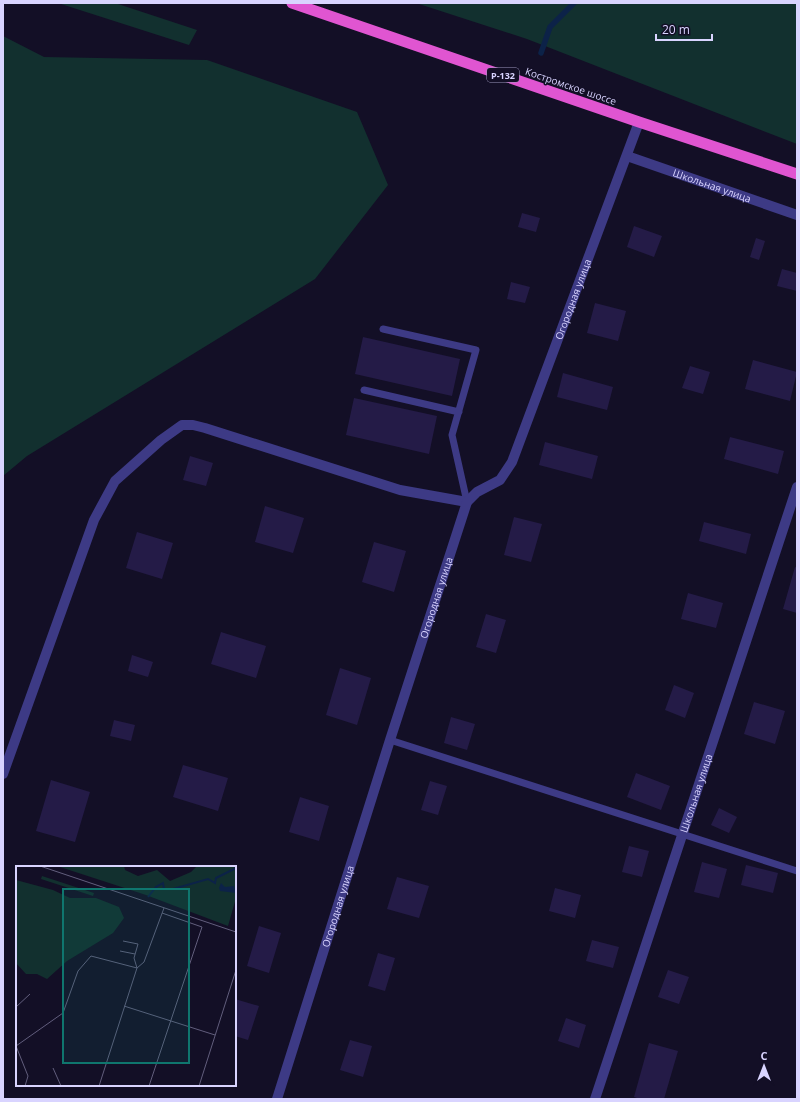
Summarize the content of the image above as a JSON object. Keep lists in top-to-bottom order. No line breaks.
{"streets":{"highway":["Р-132","Костромское шоссе"],"street":["Школьная улица","Огородная улица"]},"crossings":[["Костромское шоссе","Огородная улица"],["Школьная улица","Огородная улица"]],"scale_bar":"20 m","north":"top"}
